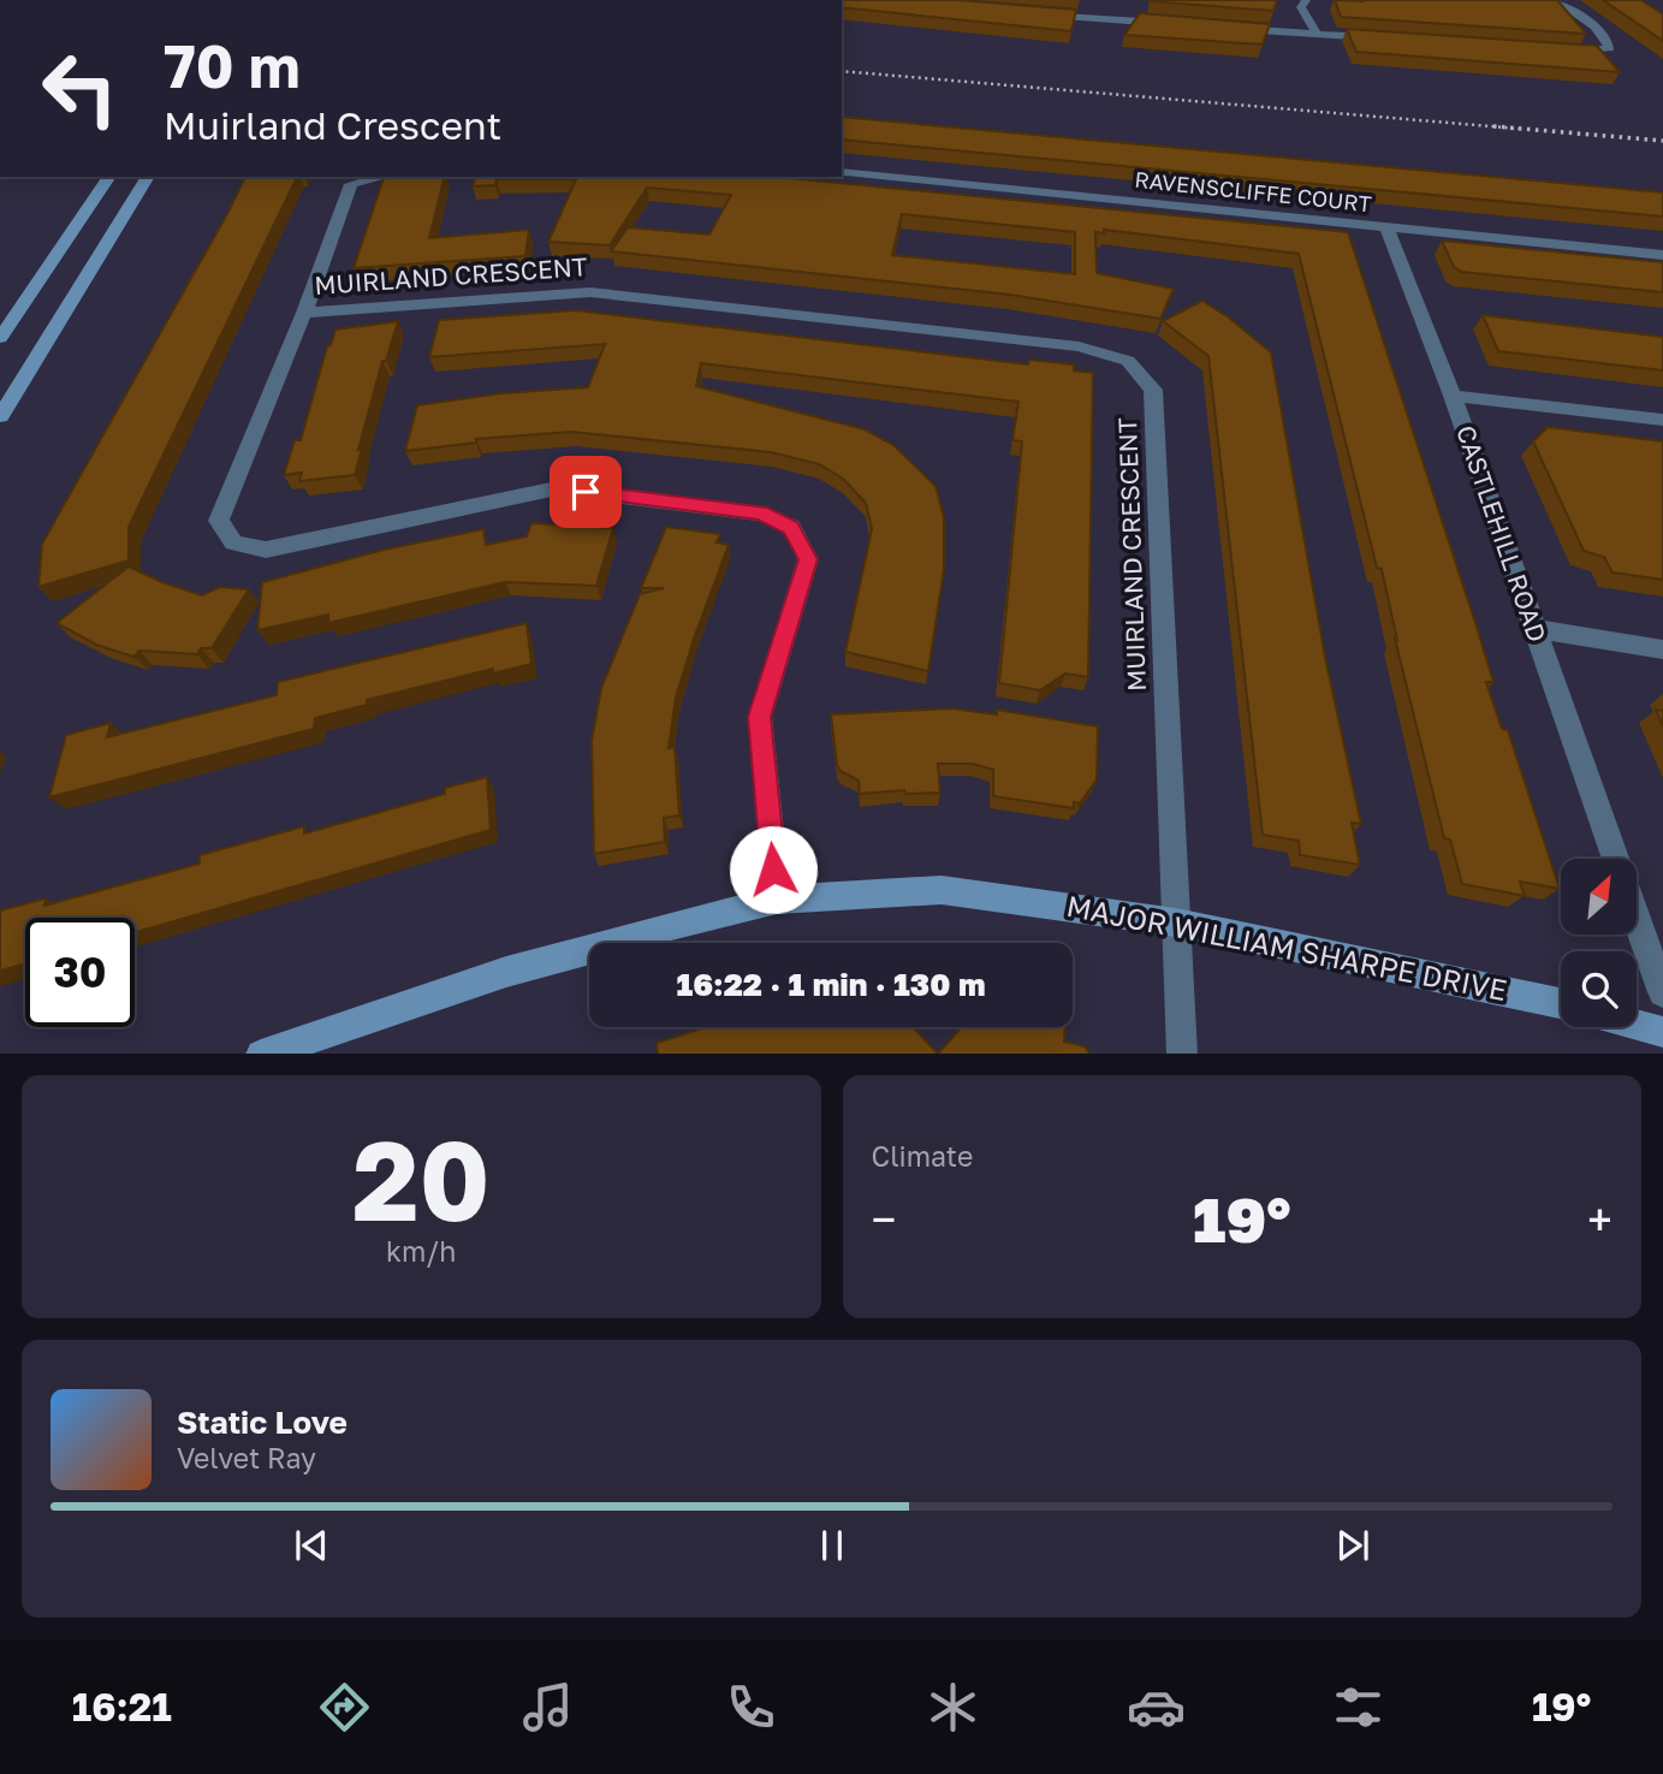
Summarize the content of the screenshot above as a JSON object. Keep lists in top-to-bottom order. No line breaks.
{"streets":{"main road":["MAJOR WILLIAM SHARPE DRIVE"],"street":["RAVENSCLIFFE COURT","MUIRLAND CRESCENT","CASTLEHILL ROAD"]},"crossings":[["MUIRLAND CRESCENT","MAJOR WILLIAM SHARPE DRIVE"]],"north":"top right","page":{"turn":["70 m","Muirland Crescent"],"limit":"30","trip":"16:22 · 1 min · 130 m","tile":[["20","km/h"],"Climate"],"heat":["−","19°","+"],"song":["Static Love","Velvet Ray"],"tabs":["16:21","19°"]}}
